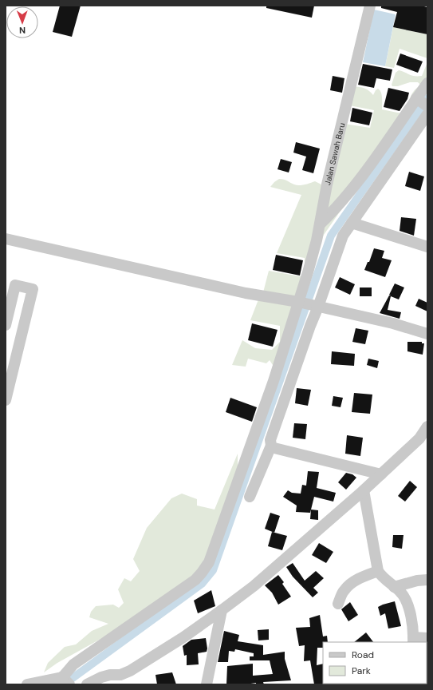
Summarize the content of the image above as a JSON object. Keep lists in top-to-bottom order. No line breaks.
{"streets":{"street":["Jalan Sawah Baru"]},"legend":["Road","Park"],"north":"bottom"}
